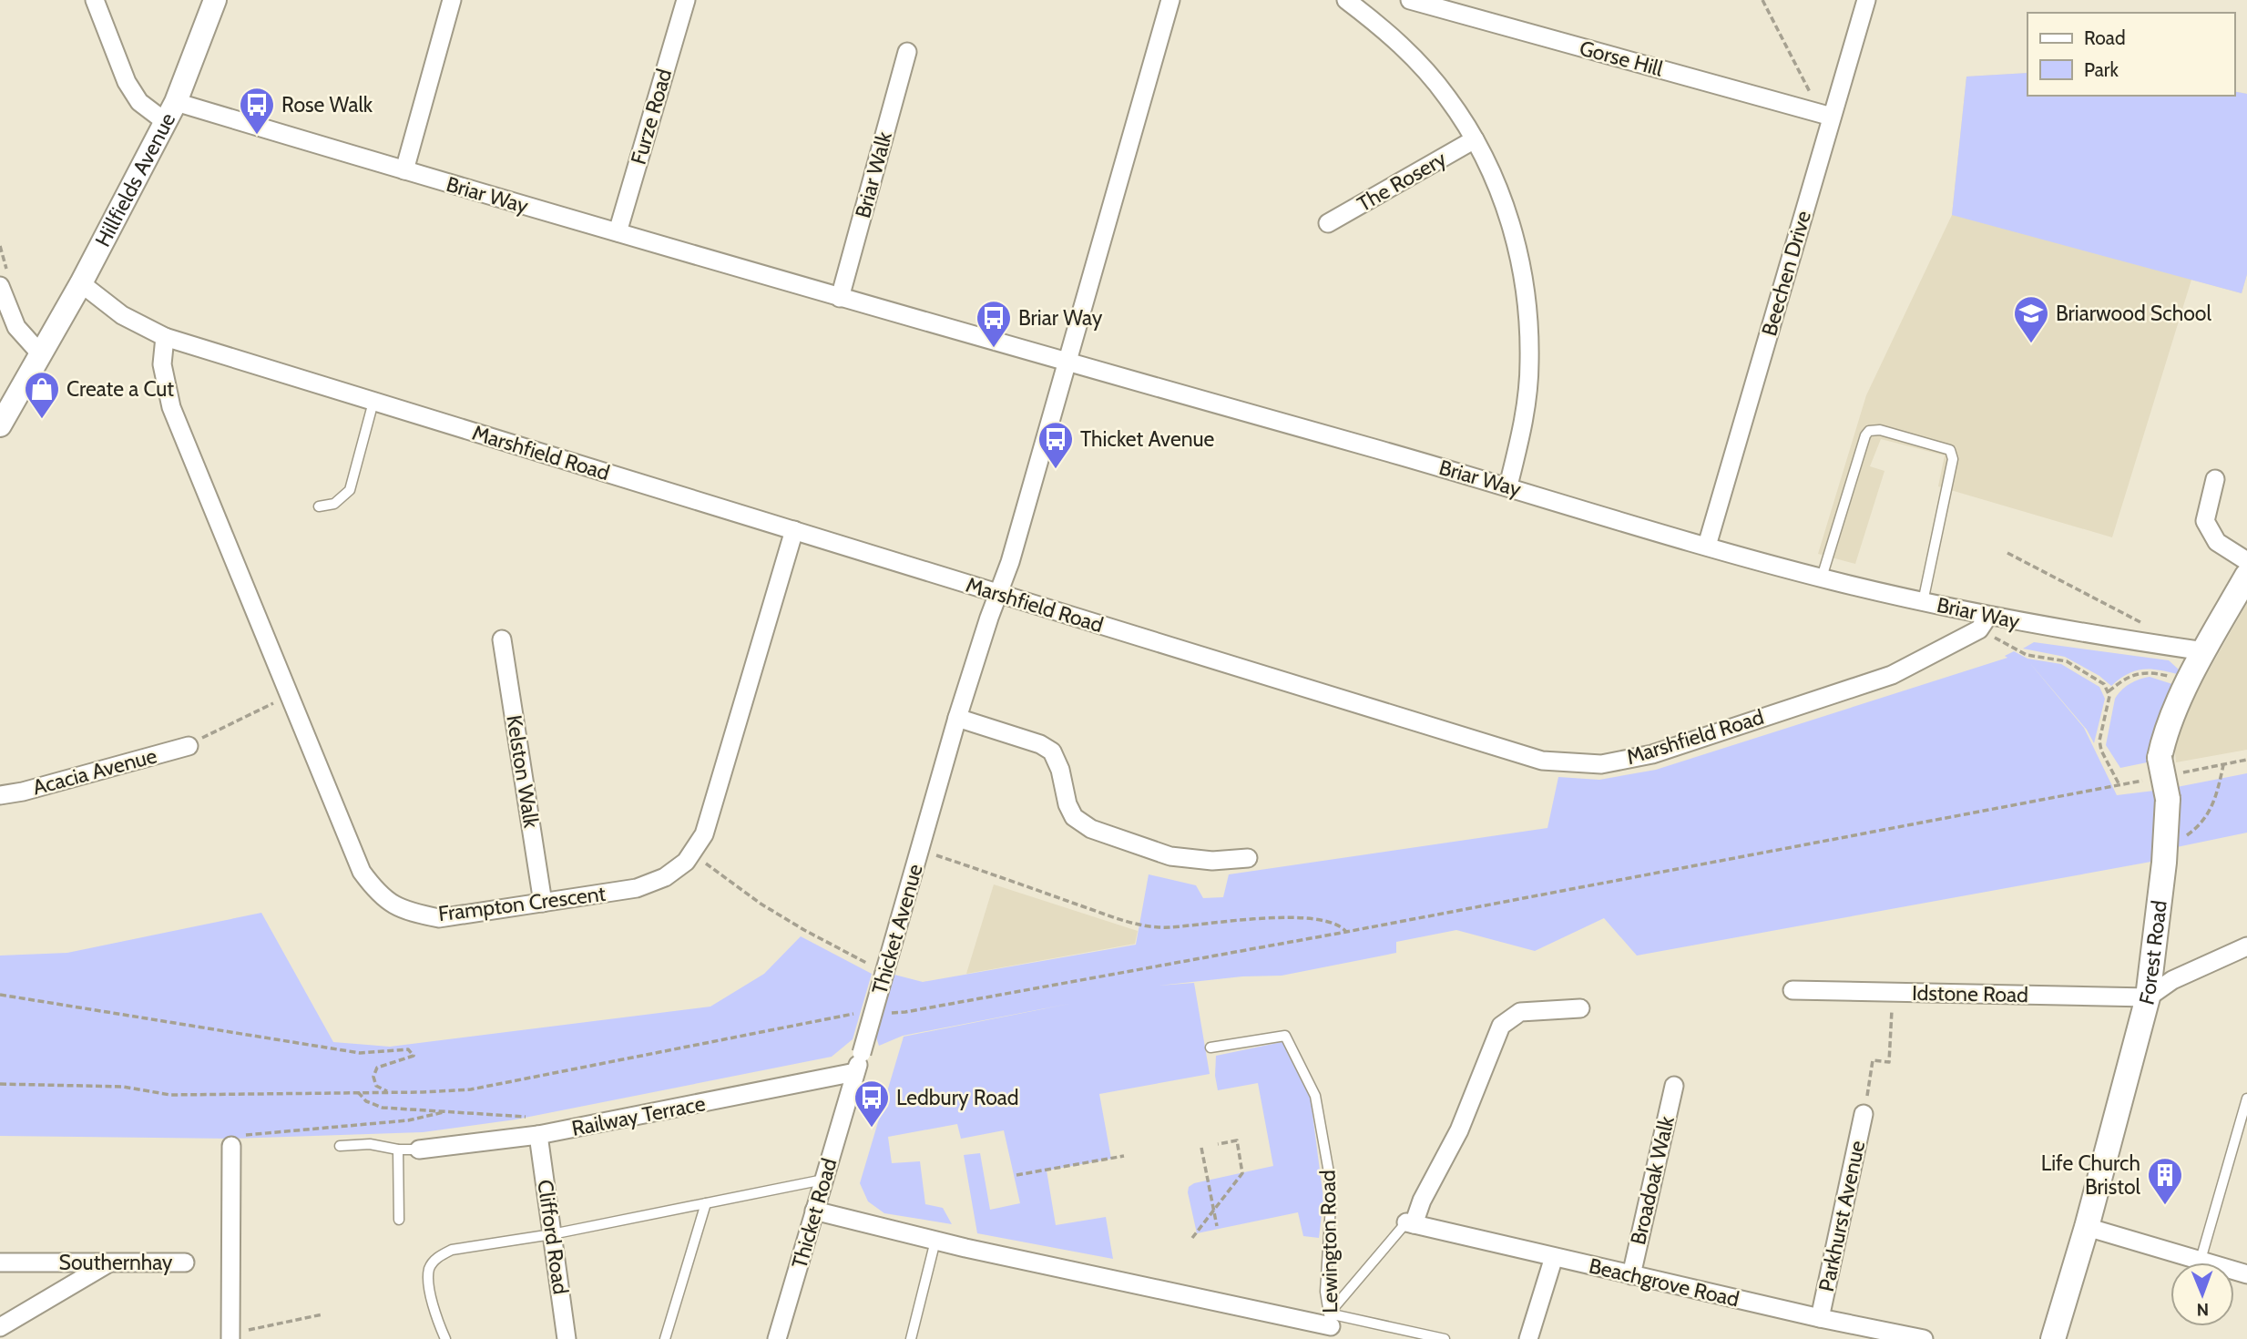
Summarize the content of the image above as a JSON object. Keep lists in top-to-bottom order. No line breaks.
{"streets":{"main road":["Forest Road"],"street":["Gorse Hill","Furze Road","Briar Walk","Hillfields Avenue","The Rosery","Briar Way","Beechen Drive","Marshfield Road","Acacia Avenue","Kelston Walk","Frampton Crescent","Thicket Avenue","Idstone Road","Railway Terrace","Broadoak Walk","Thicket Road","Parkhurst Avenue","Clifford Road","Southernhay","Beachgrove Road"],"lane":["Lewington Road"]},"crossings":[["Gorse Hill","Beechen Drive"],["Furze Road","Briar Way"],["Briar Walk","Briar Way"],["Hillfields Avenue","Briar Way"],["Hillfields Avenue","Marshfield Road"],["Briar Way","Beechen Drive"],["Briar Way","Marshfield Road"],["Briar Way","Thicket Avenue"],["Briar Way","Forest Road"],["Marshfield Road","Frampton Crescent"],["Marshfield Road","Thicket Avenue"],["Kelston Walk","Frampton Crescent"],["Thicket Avenue","Railway Terrace"],["Thicket Avenue","Thicket Road"],["Forest Road","Idstone Road"],["Railway Terrace","Thicket Road"],["Railway Terrace","Clifford Road"],["Broadoak Walk","Beachgrove Road"],["Parkhurst Avenue","Beachgrove Road"]],"places":{"bus stop":["Rose Walk","Briar Way","Thicket Avenue","Ledbury Road"],"school or university":["Briarwood School"],"shop":["Create a Cut"],"building":["Life Church Bristol"]},"legend":["Road","Park"],"north":"bottom"}
